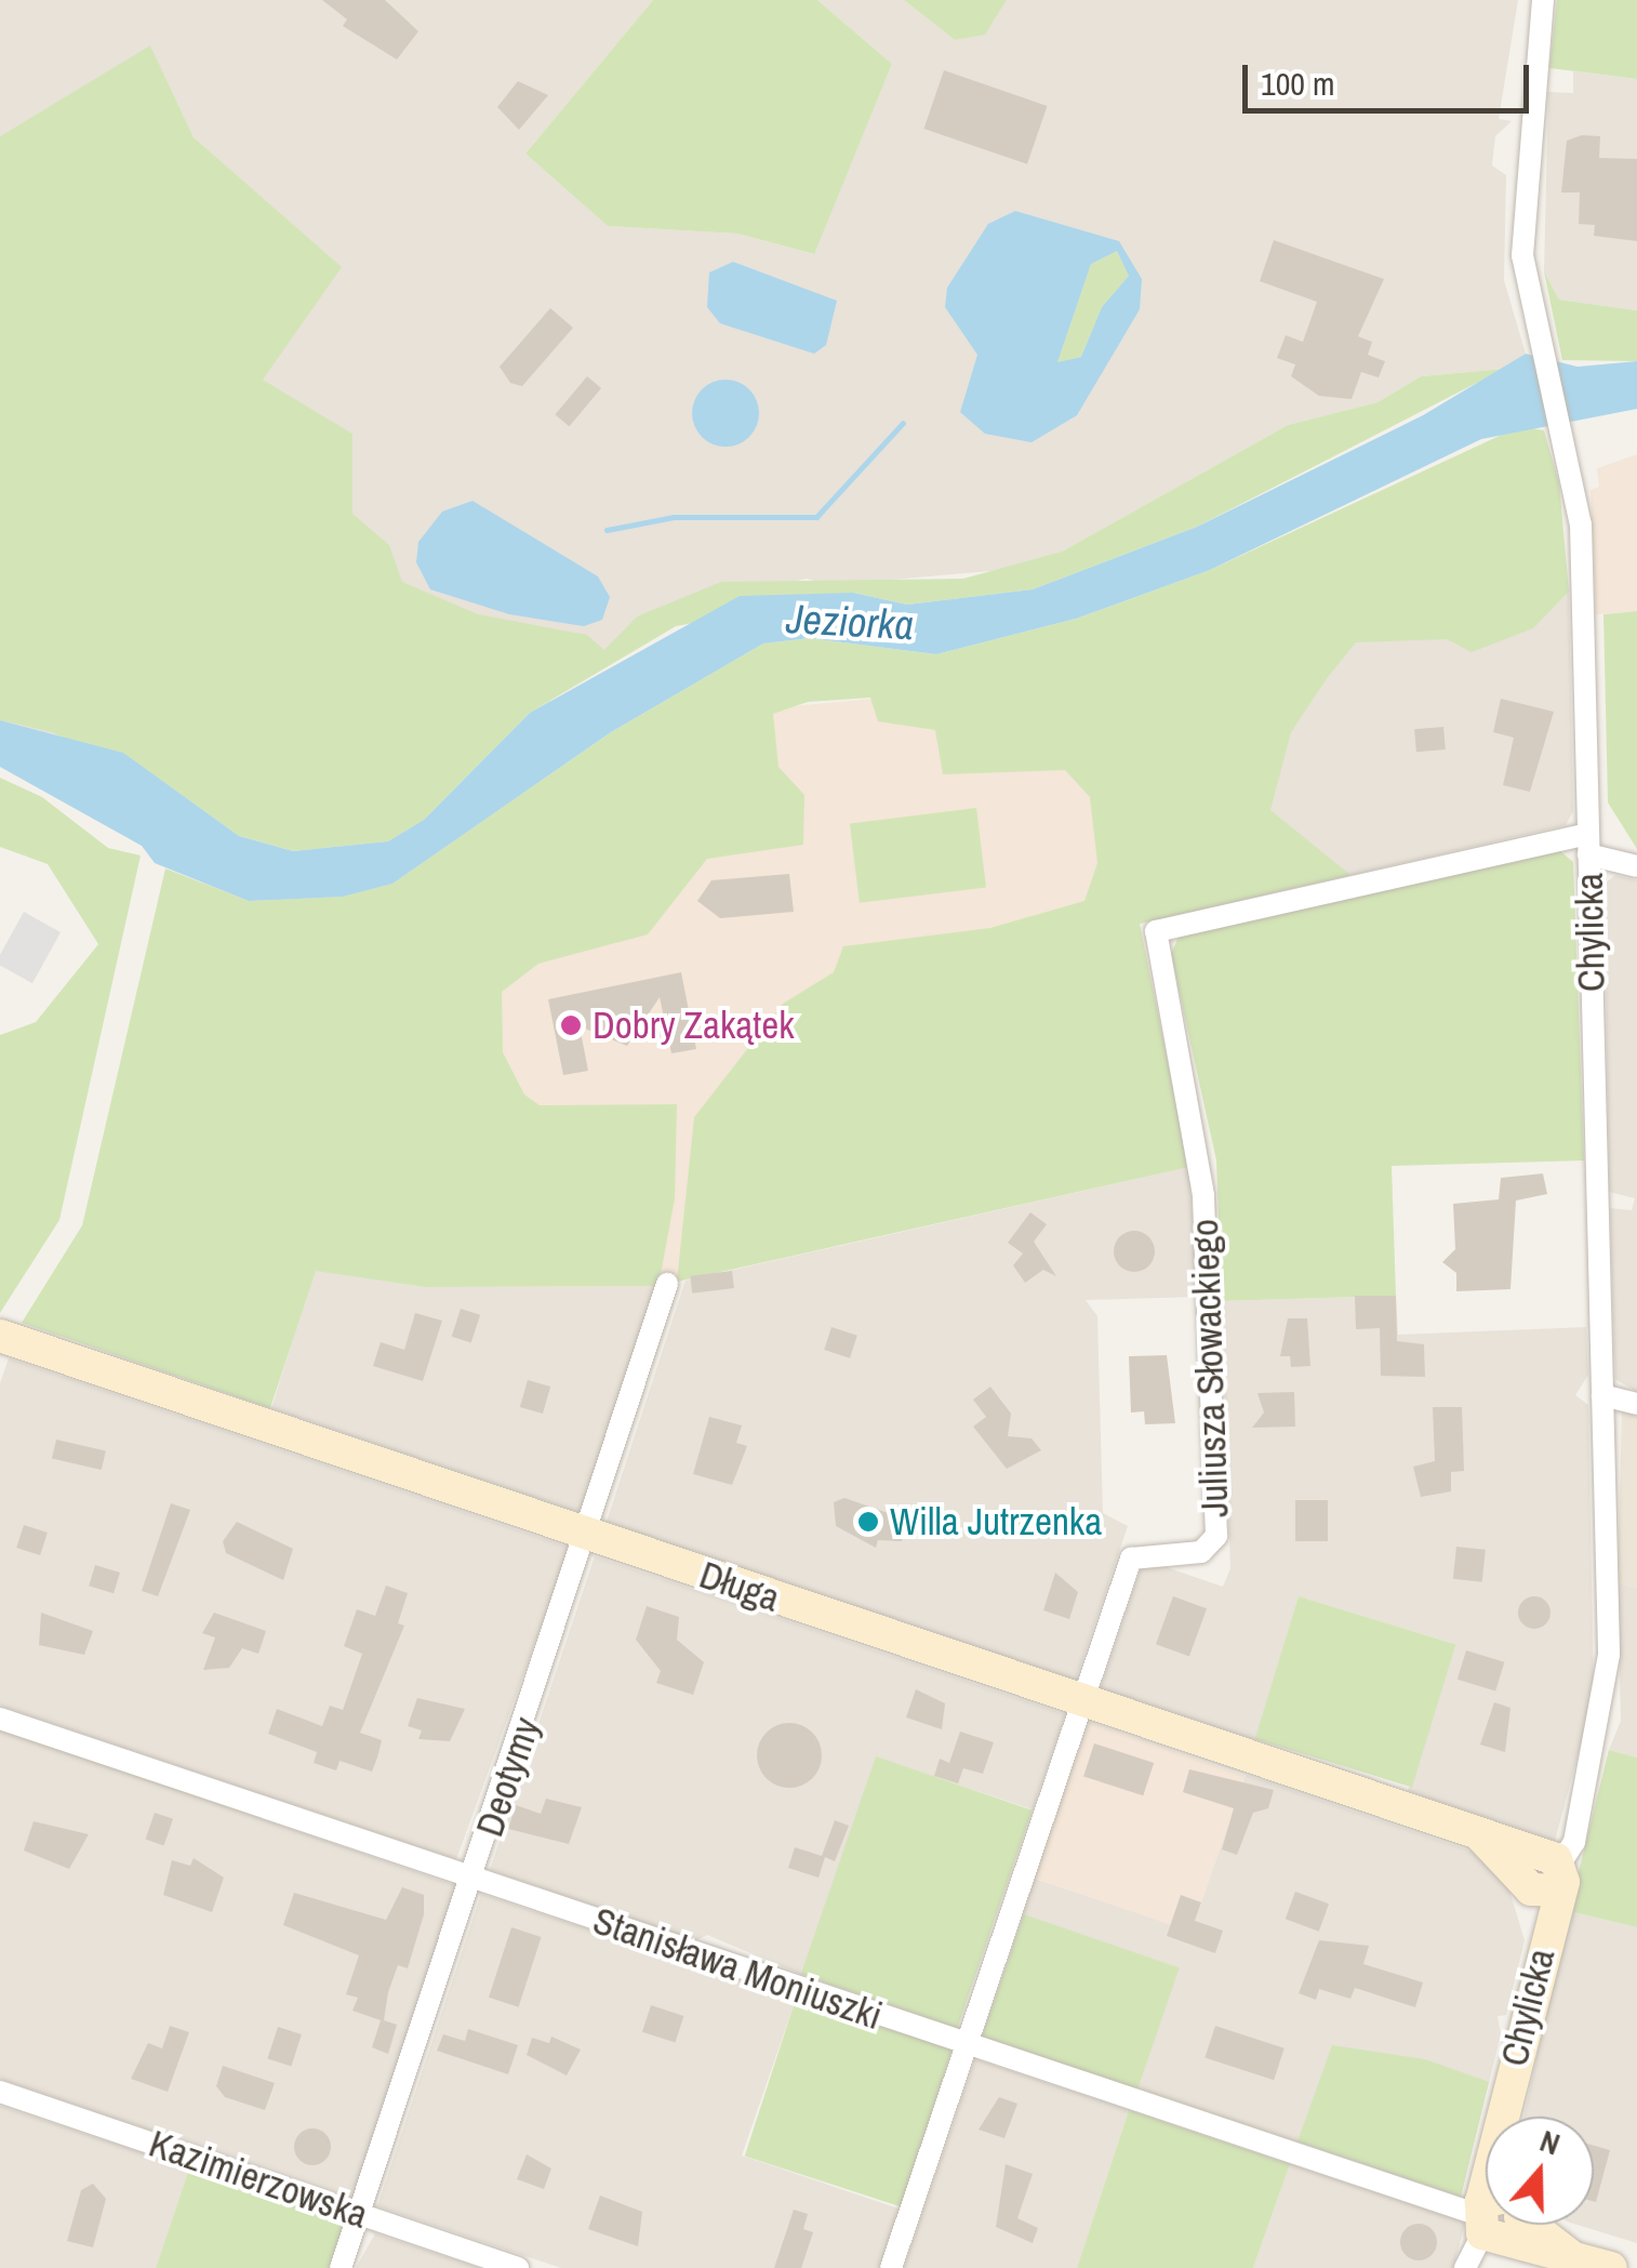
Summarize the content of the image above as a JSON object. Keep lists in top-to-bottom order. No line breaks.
{"streets":{"street":["Chylicka","Juliusza Słowackiego","Długa","Deotymy","Stanisława Moniuszki","Kazimierzowska"]},"crossings":[["Chylicka","Juliusza Słowackiego"],["Chylicka","Długa"],["Juliusza Słowackiego","Długa"],["Juliusza Słowackiego","Stanisława Moniuszki"],["Długa","Deotymy"],["Deotymy","Stanisława Moniuszki"],["Deotymy","Kazimierzowska"]],"water":["Jeziorka"],"places":["Dobry Zakątek","Willa Jutrzenka"],"scale_bar":"100 m","north":"top"}
